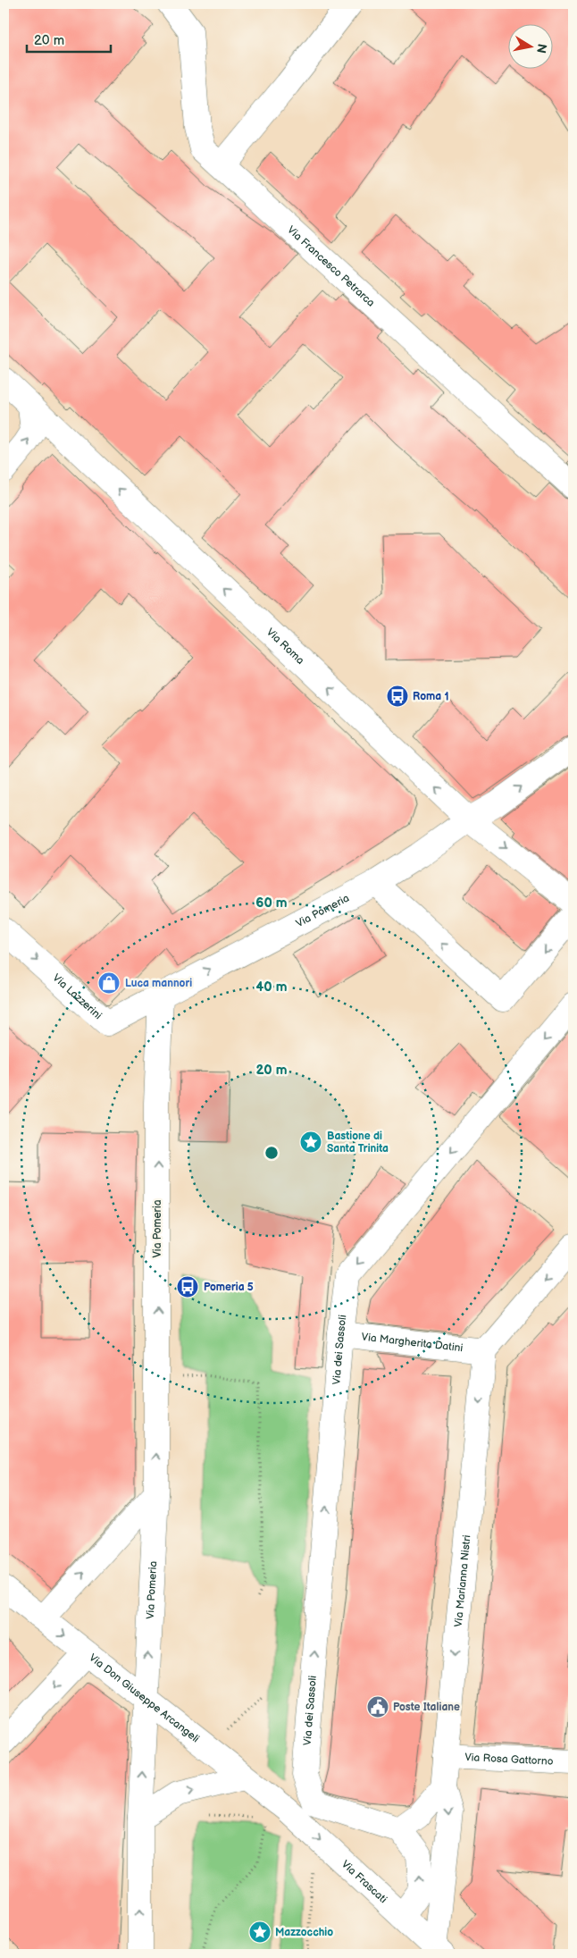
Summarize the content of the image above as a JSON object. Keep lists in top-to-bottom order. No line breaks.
{"streets":{"street":["Via Francesco Petrarca","Via Roma","Via Pomeria","Via Lazzerini","Via Margherita Datini","Via dei Sassoli","Via Marianna Nistri","Via Don Giuseppe Arcangeli","Via Rosa Gattorno","Via Frascati"]},"crossings":[["Via Roma","Via Pomeria"],["Via Pomeria","Via Lazzerini"],["Via Pomeria","Via Don Giuseppe Arcangeli"],["Via Margherita Datini","Via dei Sassoli"],["Via Margherita Datini","Via Marianna Nistri"],["Via Marianna Nistri","Via Rosa Gattorno"],["Via Marianna Nistri","Via Frascati"],["Via Don Giuseppe Arcangeli","Via Frascati"]],"one_way":["Via Pomeria","Via Lazzerini","Via Marianna Nistri","Via Frascati"],"places":{"bus stop":["Roma 1","Pomeria 5"],"shop":["Luca mannori"],"place":["Bastione di Santa Trinita","Mazzocchio"],"public building":["Poste Italiane"]},"scale_bar":"20 m","north":"right","rings":["60 m","40 m","20 m"]}
